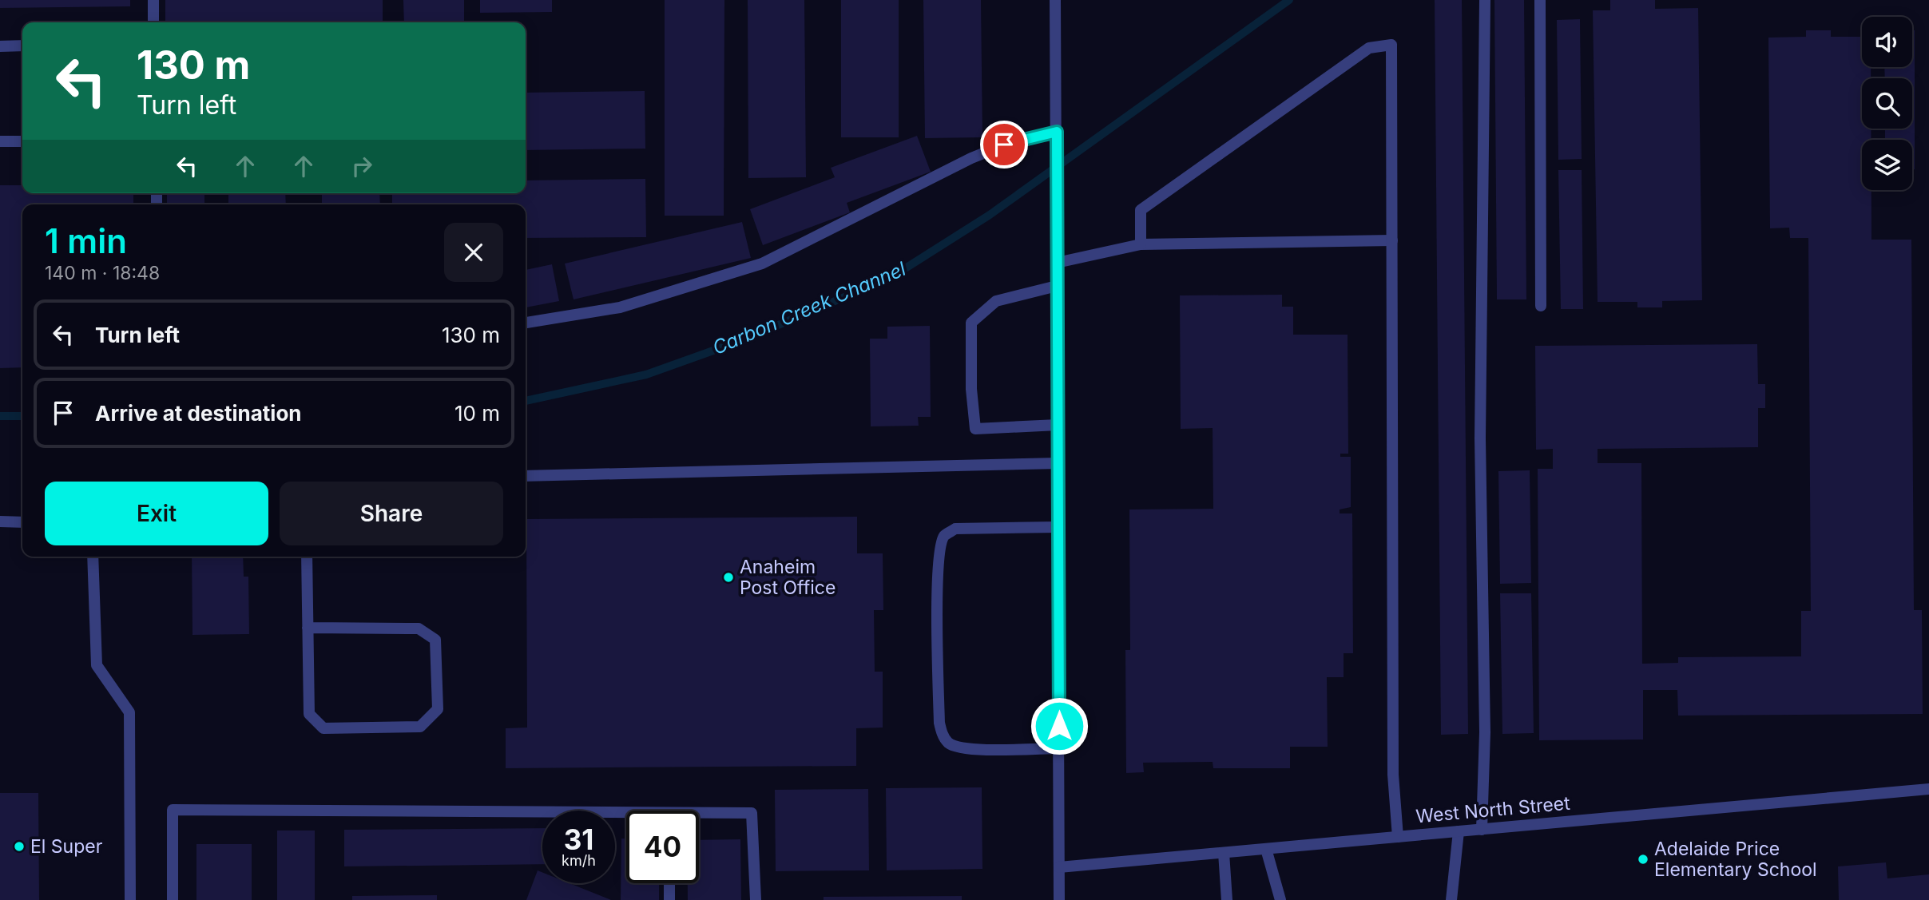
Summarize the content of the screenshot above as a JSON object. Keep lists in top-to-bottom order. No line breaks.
{"streets":{"street":["West North Street"]},"water":["Carbon Creek Channel"],"places":["Anaheim Post Office","El Super","Adelaide Price Elementary School"],"page":{"turn":["130 m","Turn left"],"heading":["1 min","140 m · 18:48"],"list":[{"name":"Turn left","value":"130 m"},{"name":"Arrive at destination","value":"10 m"}],"buttons":["Exit","Share"],"speed":"31 km/h","limit":"40"}}
